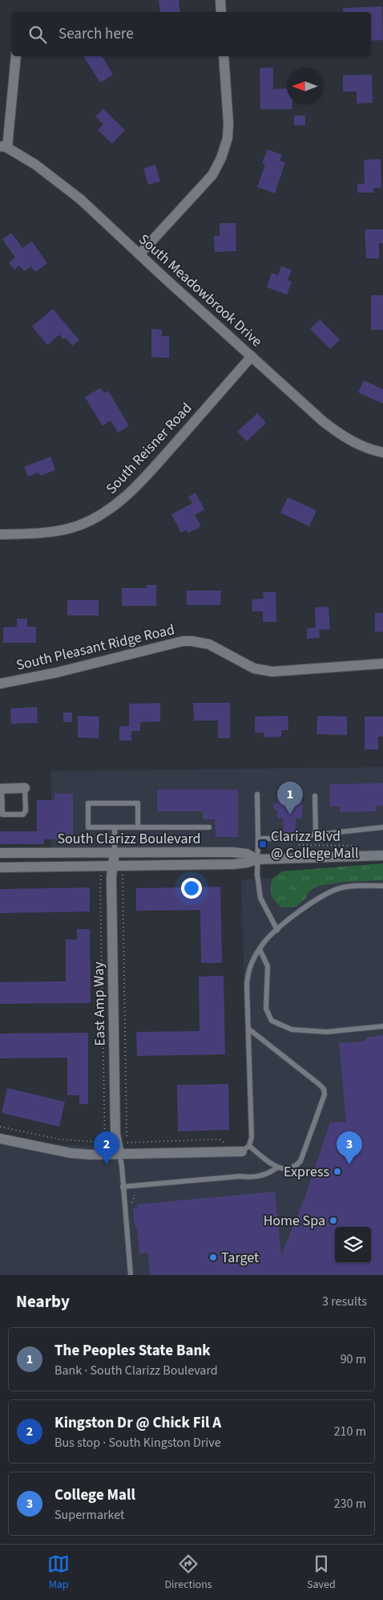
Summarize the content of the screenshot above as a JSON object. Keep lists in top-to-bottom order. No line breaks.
{"streets":{"street":["South Meadowbrook Drive","South Reisner Road","South Pleasant Ridge Road","South Clarizz Boulevard","East Amp Way"]},"crossings":[["South Meadowbrook Drive","South Reisner Road"],["South Clarizz Boulevard","East Amp Way"]],"places":{"transit":["Clarizz Blvd @ College Mall"],"other":["Express","Home Spa","Target"]},"north":"left","page":{"search":"Search here","pins":["1","2","3"],"heading":["Nearby","3 results"],"list":[{"mark":"1","name":"The Peoples State Bank","note":"Bank · South Clarizz Boulevard","value":"90 m"},{"mark":"2","name":"Kingston Dr @ Chick Fil A","note":"Bus stop · South Kingston Drive","value":"210 m"},{"mark":"3","name":"College Mall","note":"Supermarket","value":"230 m"}],"nav":["Map","Directions","Saved"]}}
